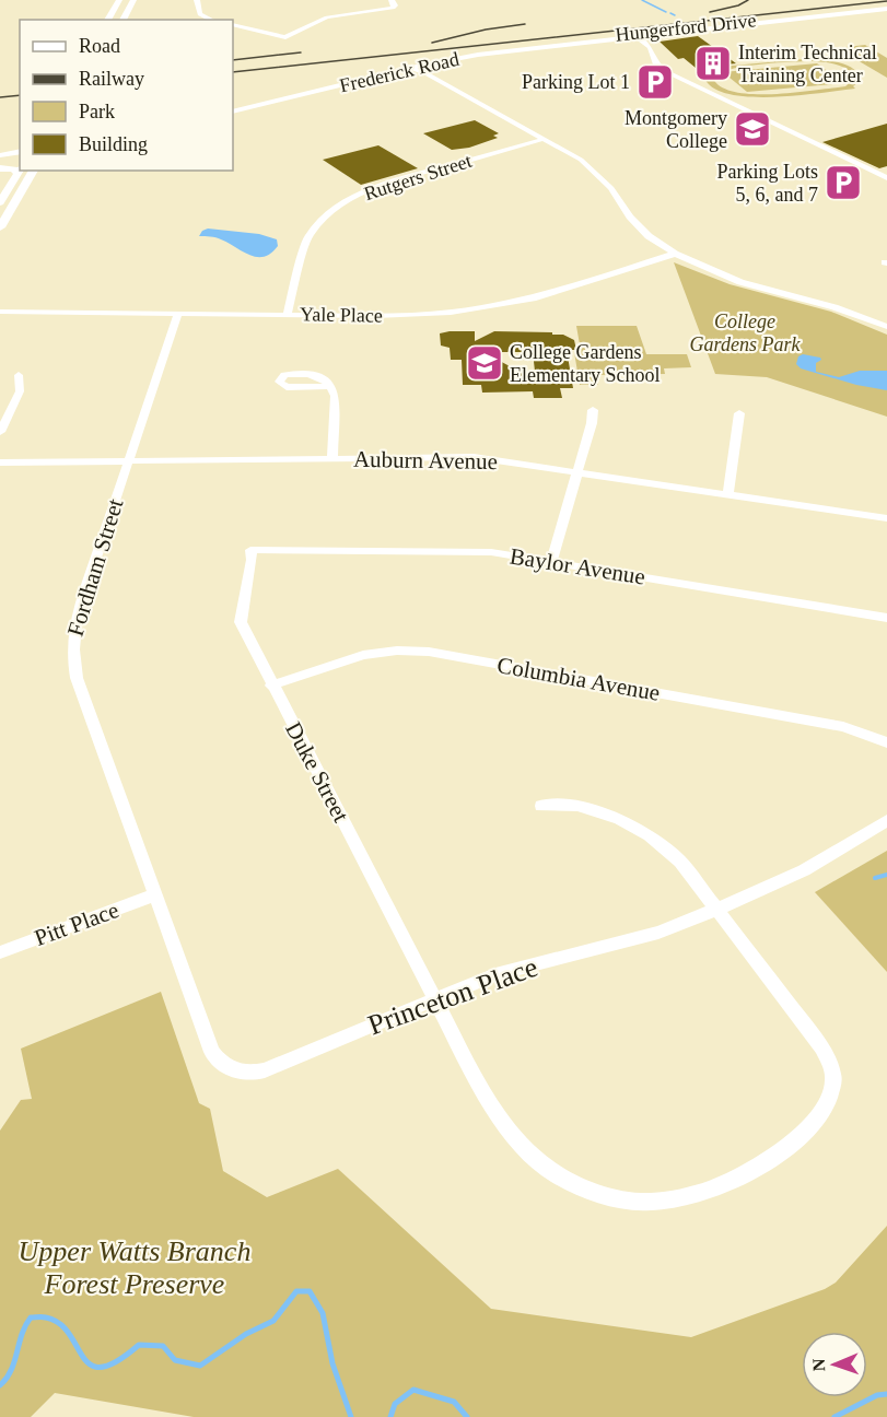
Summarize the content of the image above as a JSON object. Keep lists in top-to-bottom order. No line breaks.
{"streets":{"main road":["Hungerford Drive","Frederick Road"],"street":["Rutgers Street","Yale Place","Auburn Avenue","Baylor Avenue","Fordham Street","Columbia Avenue","Duke Street","Pitt Place","Princeton Place"]},"crossings":[["Hungerford Drive","Frederick Road"],["Rutgers Street","Yale Place"],["Yale Place","Fordham Street"],["Auburn Avenue","Fordham Street"],["Baylor Avenue","Duke Street"],["Fordham Street","Pitt Place"],["Fordham Street","Princeton Place"],["Columbia Avenue","Duke Street"],["Duke Street","Princeton Place"],["Pitt Place","Princeton Place"]],"parks":["College Gardens Park","Upper Watts Branch Forest Preserve"],"places":{"building":["Interim Technical Training Center"],"parking":["Parking Lot 1","Parking Lots 5, 6, and 7"],"school or university":["Montgomery College","College Gardens Elementary School"]},"legend":["Road","Railway","Park","Building"],"north":"left"}
